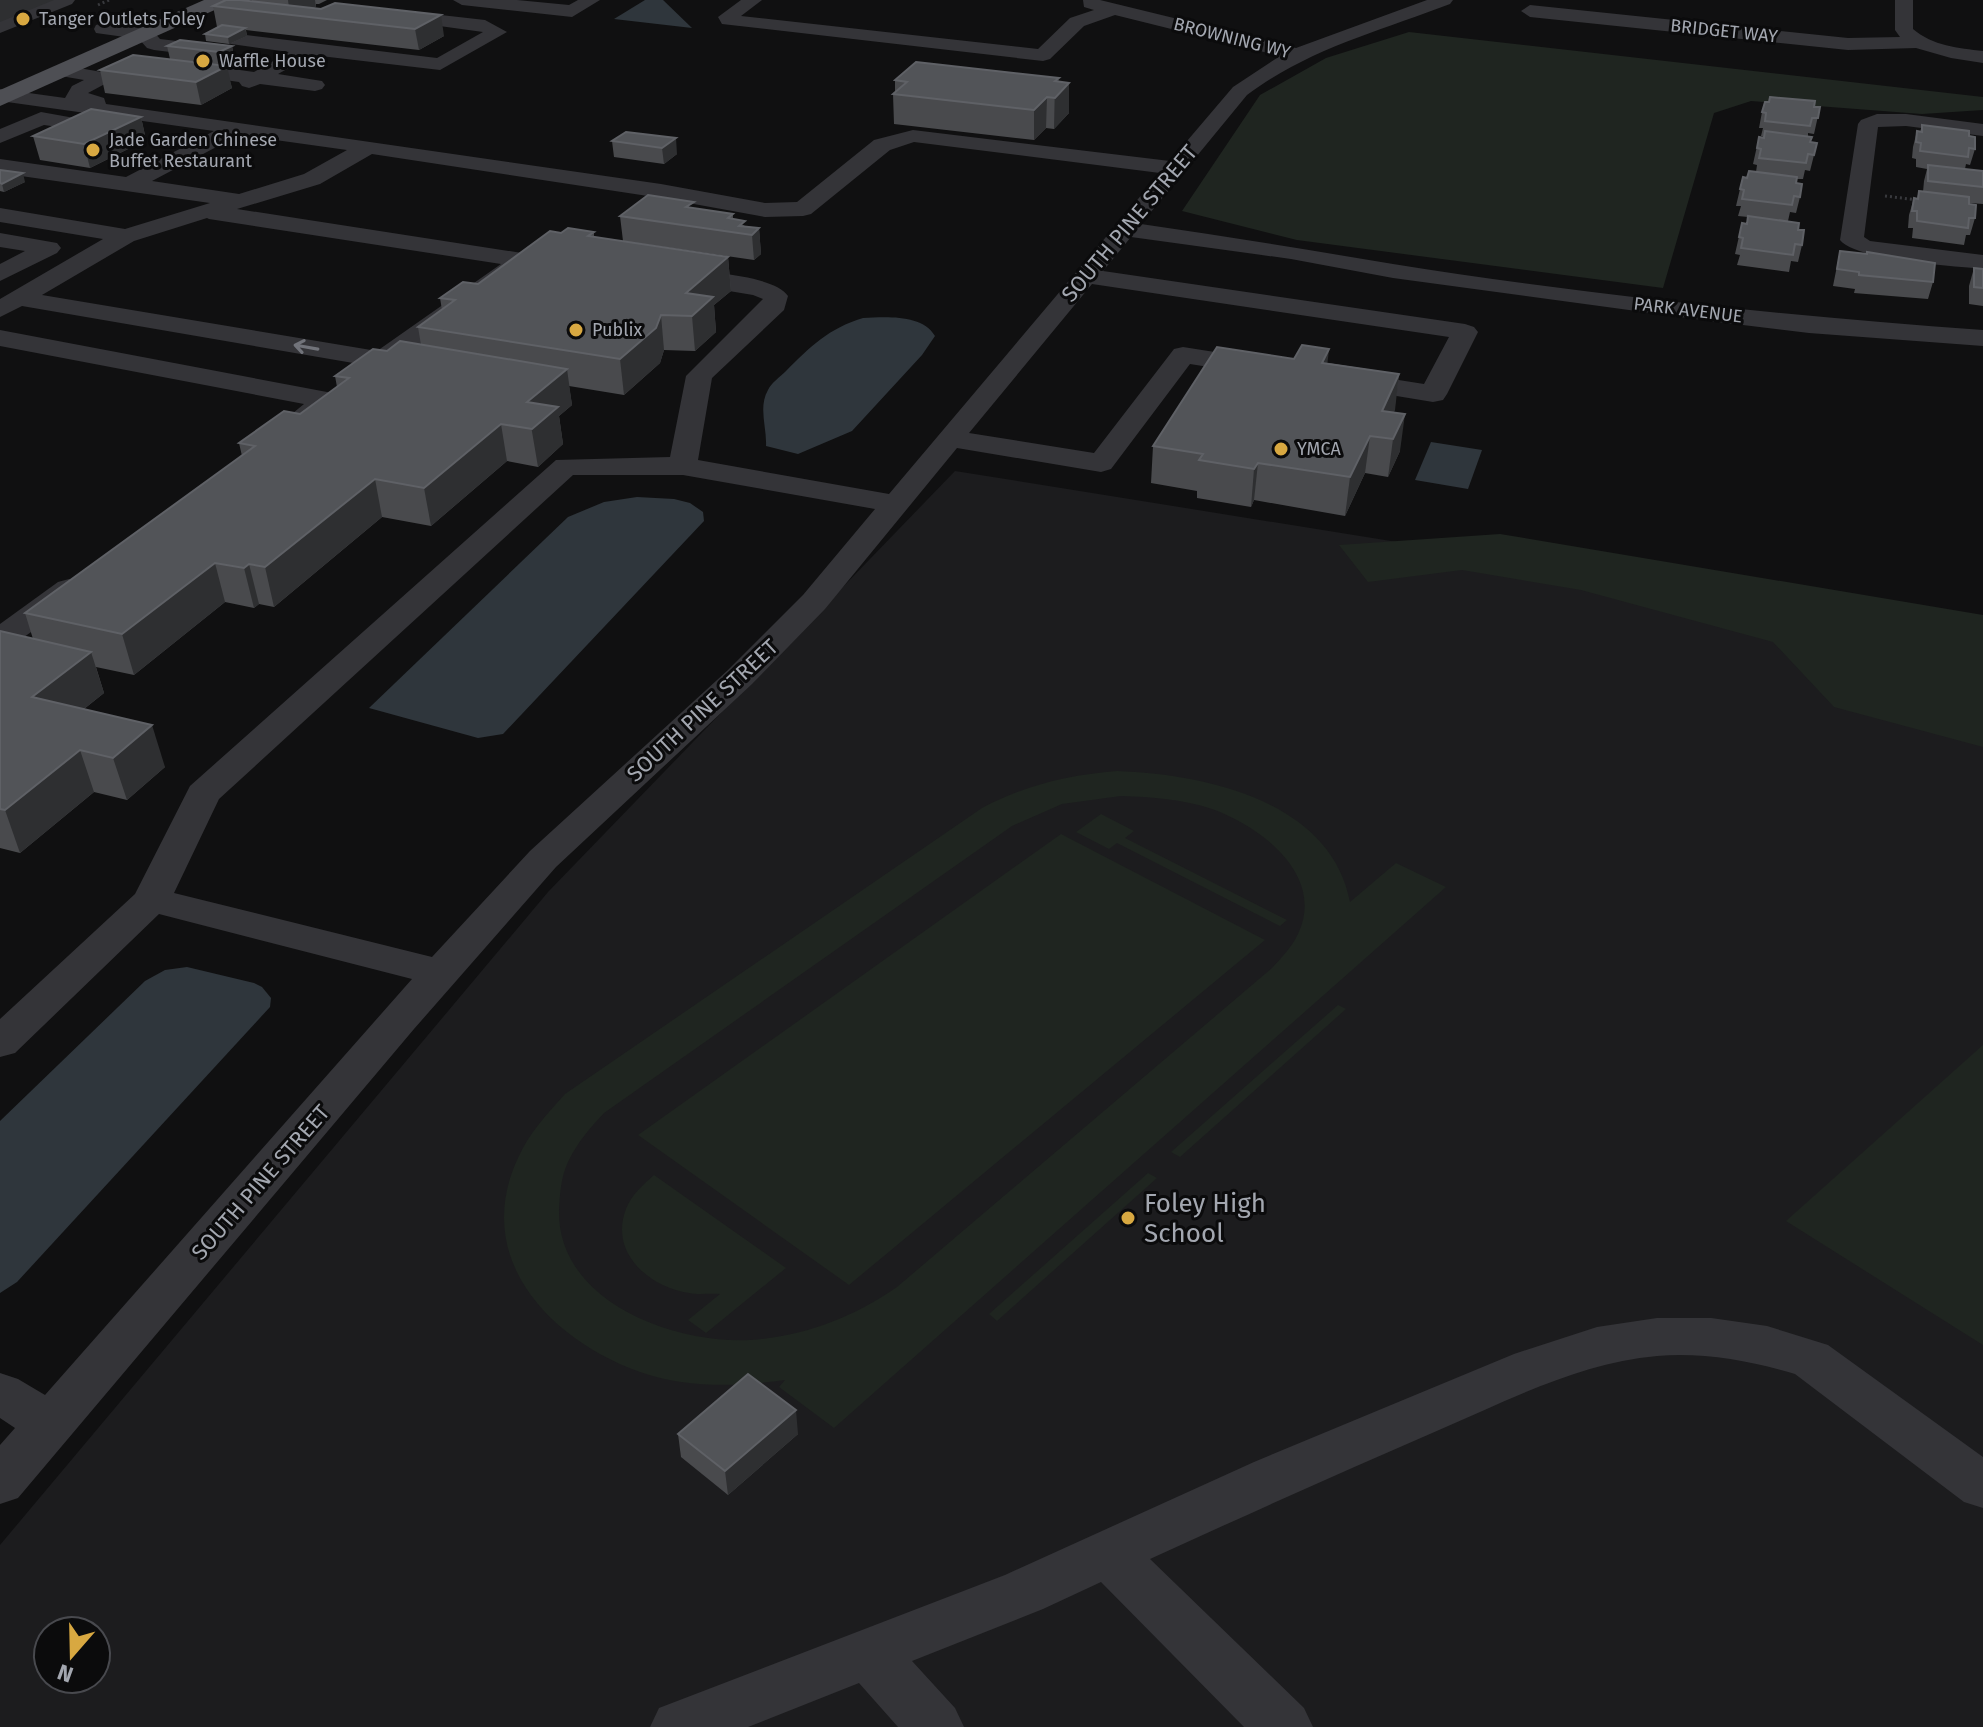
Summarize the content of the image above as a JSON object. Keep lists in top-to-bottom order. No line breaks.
{"streets":{"street":["BRIDGET WAY","BROWNING WY","SOUTH PINE STREET","PARK AVENUE"]},"crossings":[["BROWNING WY","SOUTH PINE STREET"],["SOUTH PINE STREET","PARK AVENUE"]],"places":["Tanger Outlets Foley","Waffle House","Jade Garden Chinese Buffet Restaurant","Publix","YMCA","Foley High School"],"north":"bottom"}
